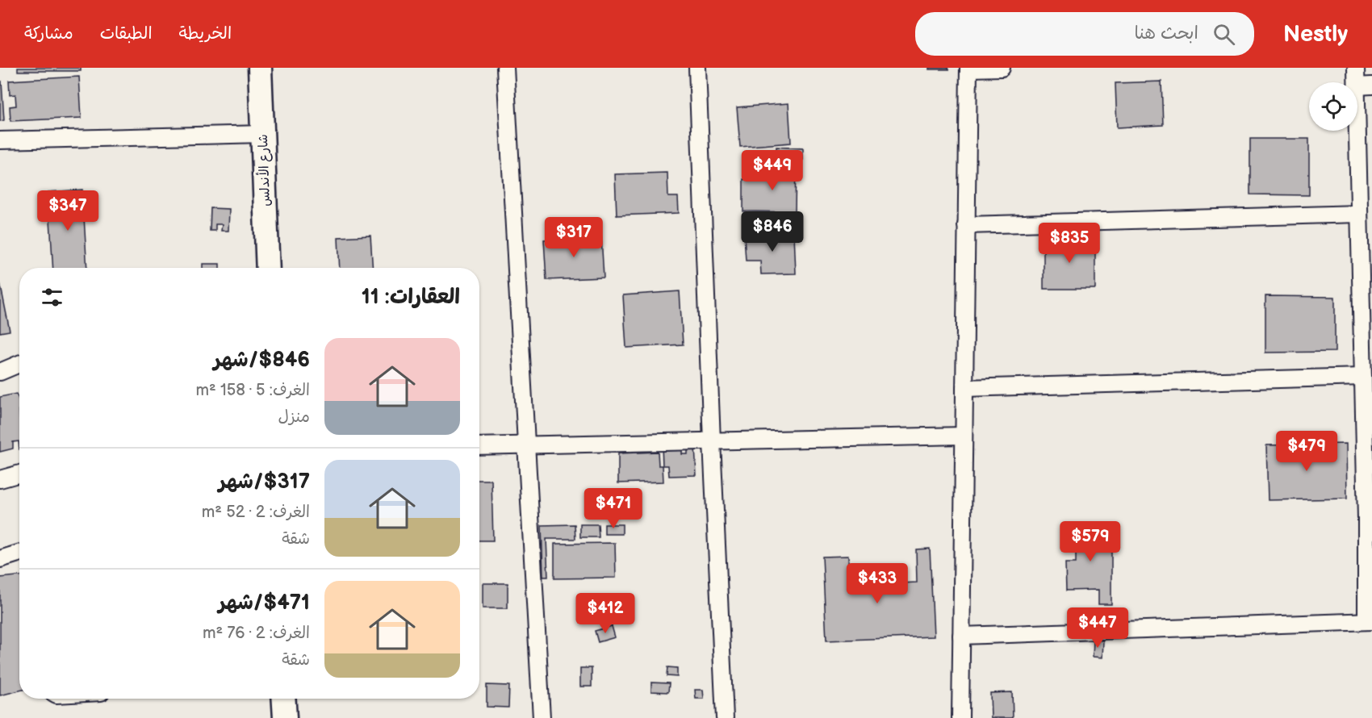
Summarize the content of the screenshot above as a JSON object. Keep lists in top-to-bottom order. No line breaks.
{"streets":{"main road":["شارع الأندلس"]},"page":{"header":"Nestly","search":"ابحث هنا","nav":["الخريطة","الطبقات","مشاركة"],"price":["$449","$347","$846","$317","$835","$479","$471","$579","$433","$412","$447"],"heading":"العقارات: 11","list":[{"name":"$846/شهر","note":"الغرف: 5 · 158 m² · منزل"},{"name":"$317/شهر","note":"الغرف: 2 · 52 m² · شقة"},{"name":"$471/شهر","note":"الغرف: 2 · 76 m² · شقة"}]}}
